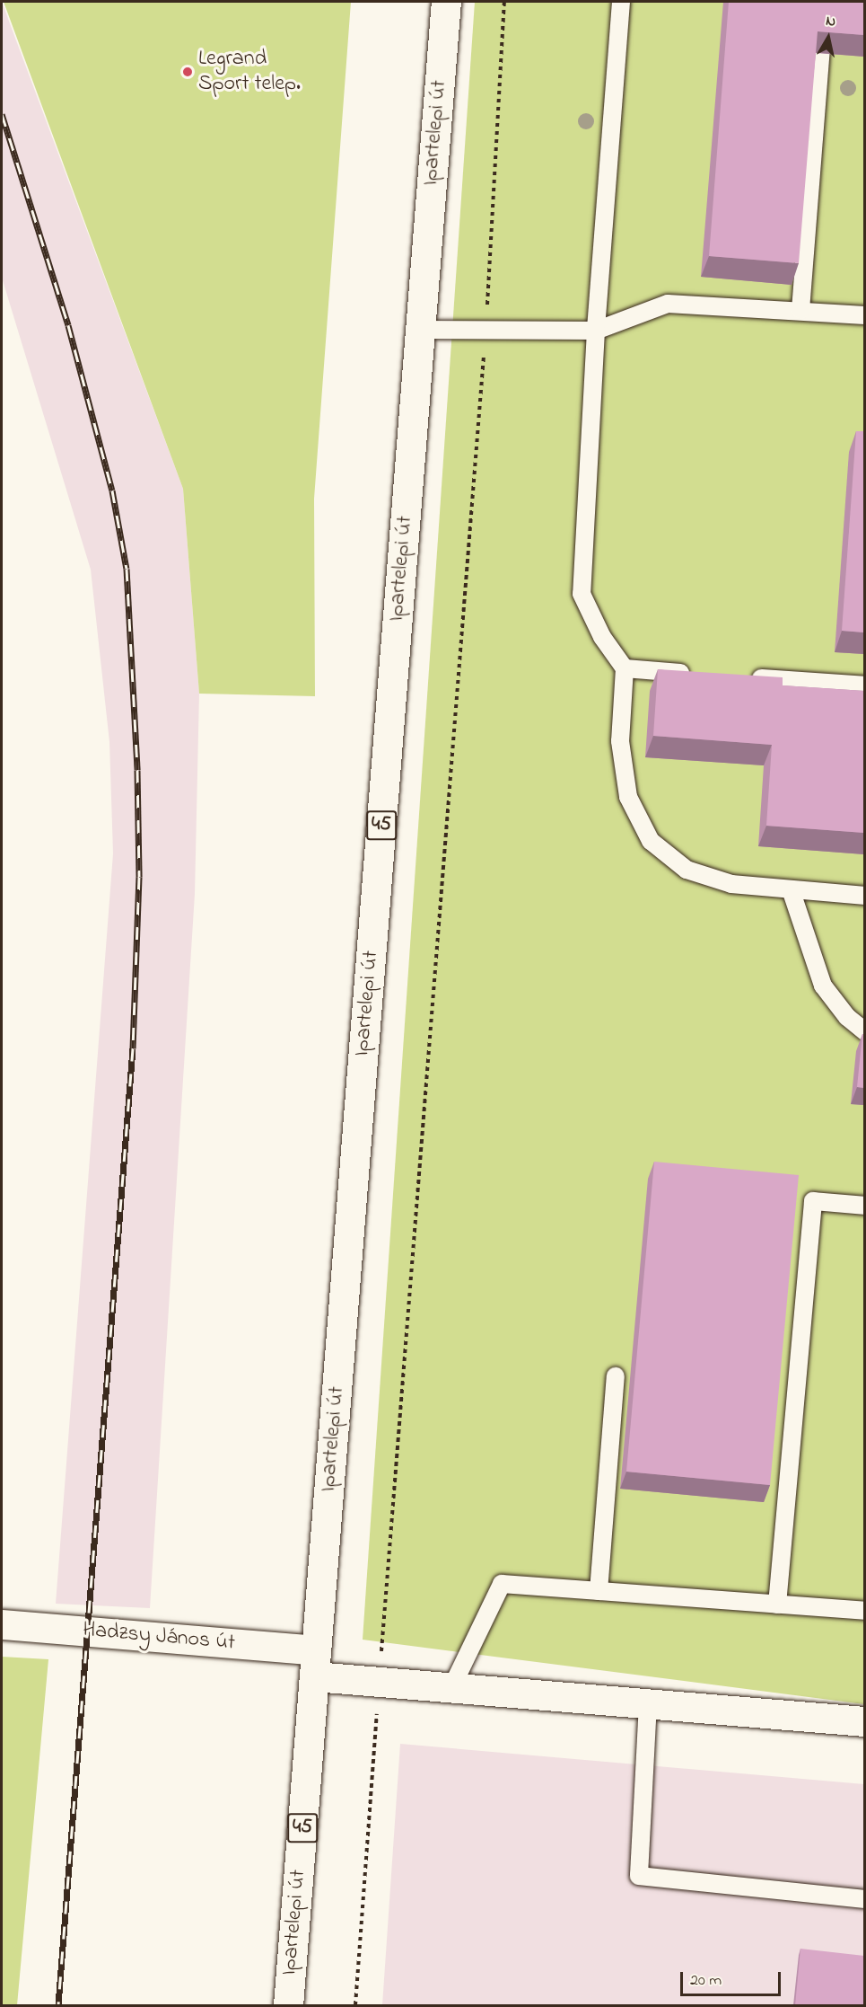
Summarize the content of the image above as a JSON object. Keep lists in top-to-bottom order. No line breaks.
{"streets":{"main road":["Ipartelepi út","45","Hadzsy János út"]},"crossings":[["Ipartelepi út","Hadzsy János út"]],"places":["Legrand Sport telep."],"scale_bar":"20 m","north":"top"}
